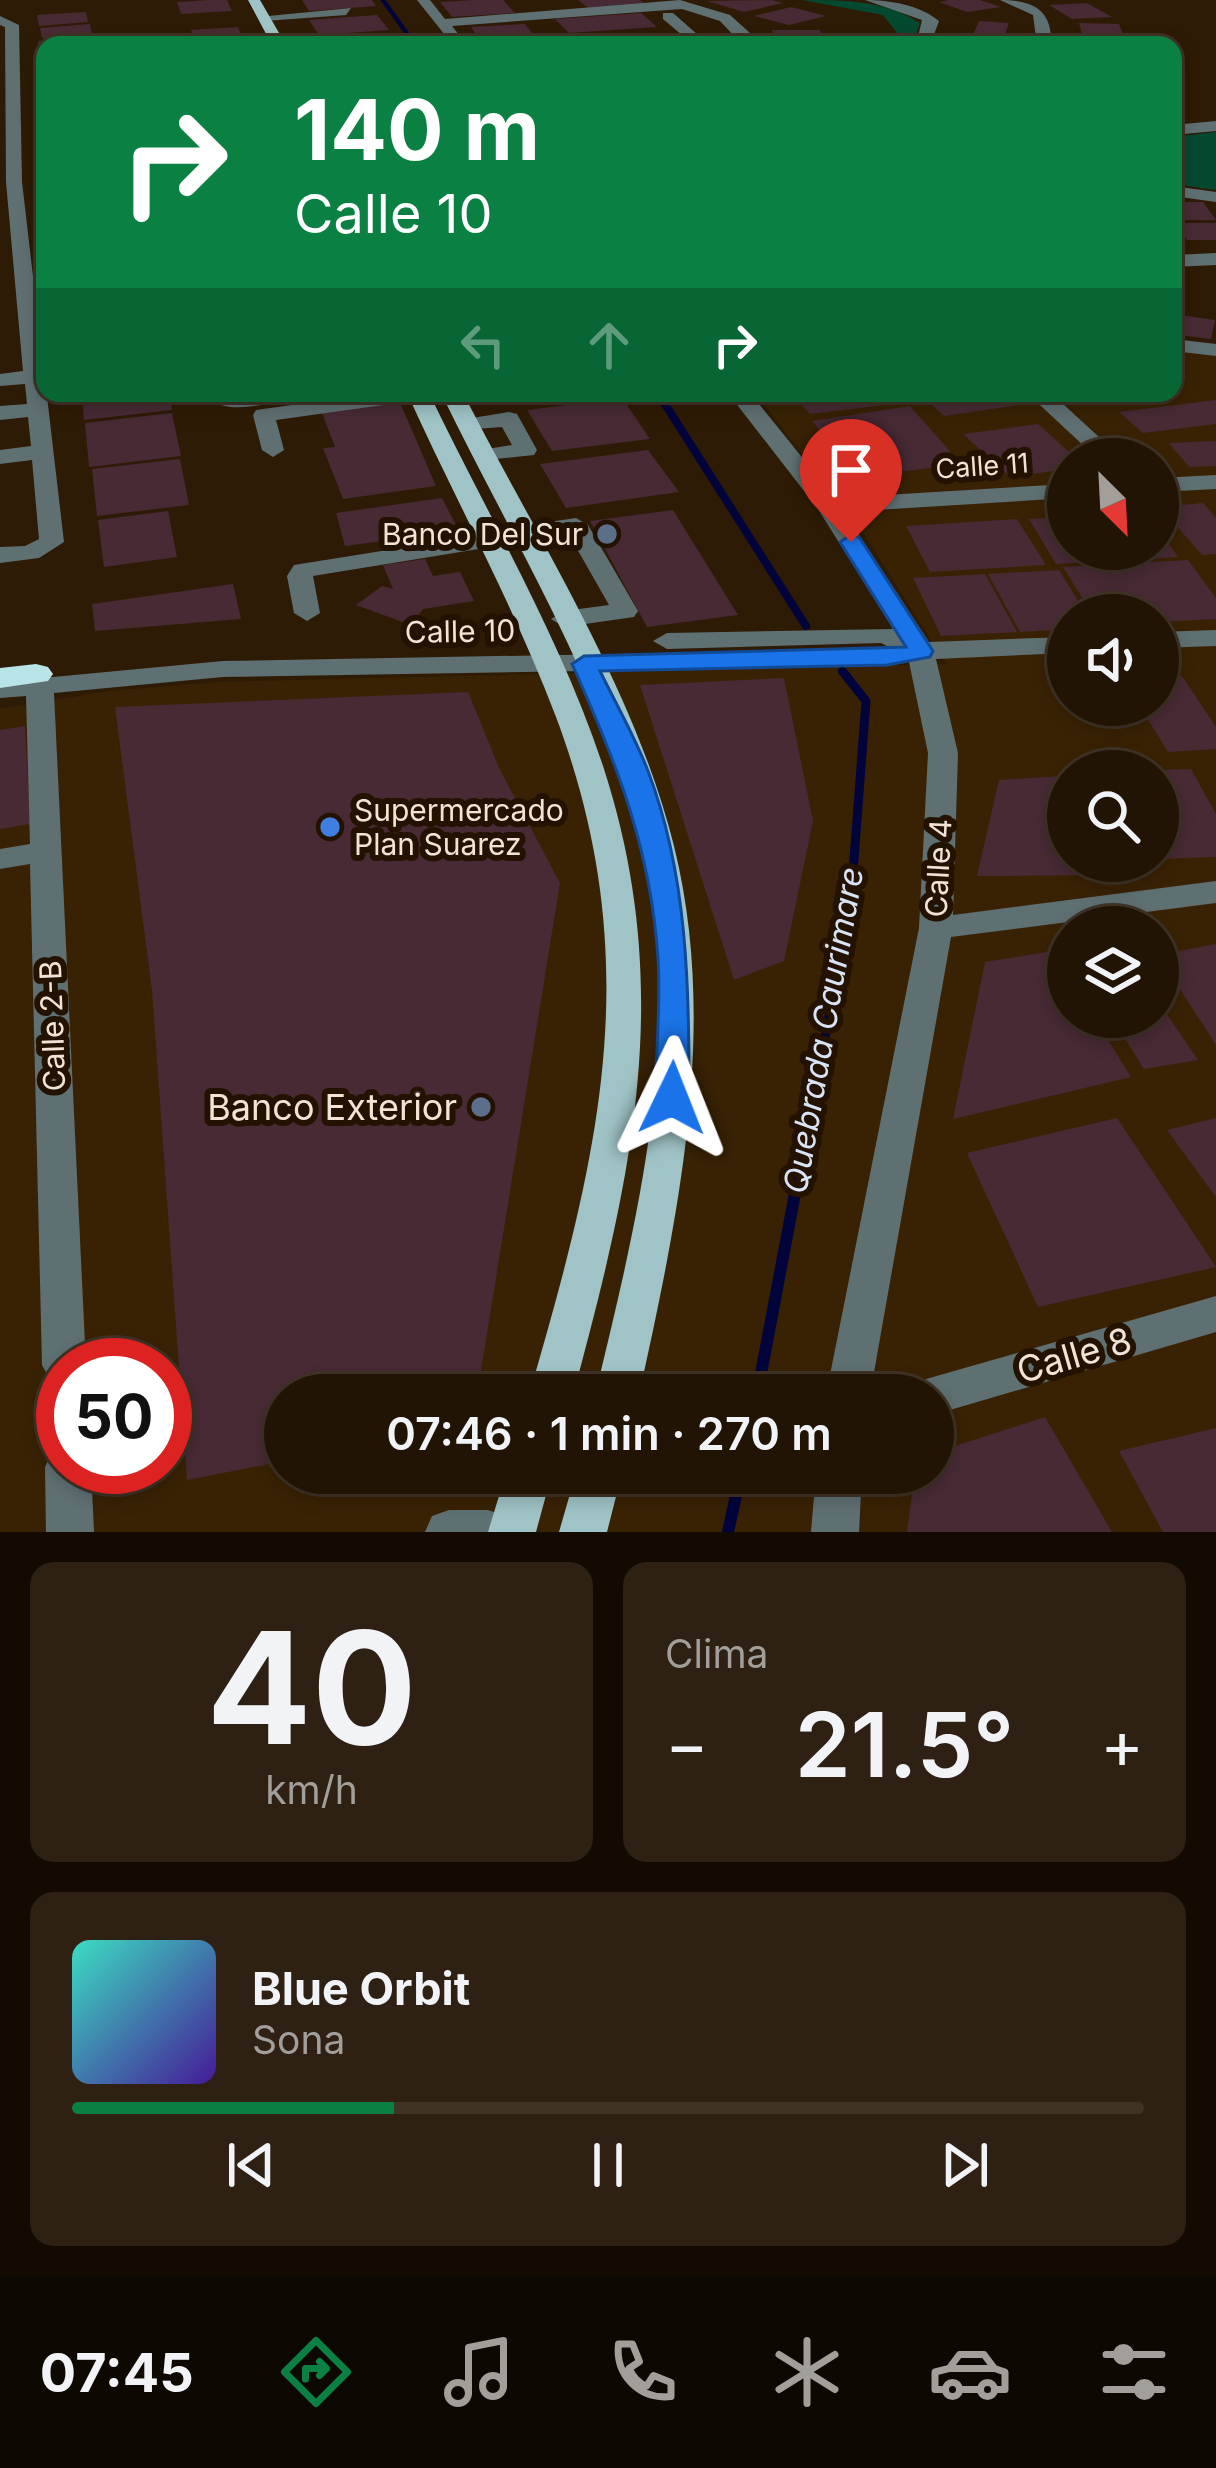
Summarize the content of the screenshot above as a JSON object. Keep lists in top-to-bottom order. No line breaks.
{"streets":{"street":["Calle 11","Calle 10","Calle 4","Calle 2-B","Calle 8"]},"crossings":[["Calle 11","Calle 4"],["Calle 10","Calle 4"],["Calle 10","Calle 2-B"]],"water":["Quebrada Caurimare"],"places":["Banco Del Sur","Supermercado Plan Suarez","Banco Exterior"],"north":"bottom right","page":{"turn":["140 m","Calle 10"],"limit":"50","trip":"07:46 · 1 min · 270 m","tile":[["40","km/h"],"Clima"],"heat":["−","21.5°","+"],"song":["Blue Orbit","Sona"],"tabs":"07:45"}}
